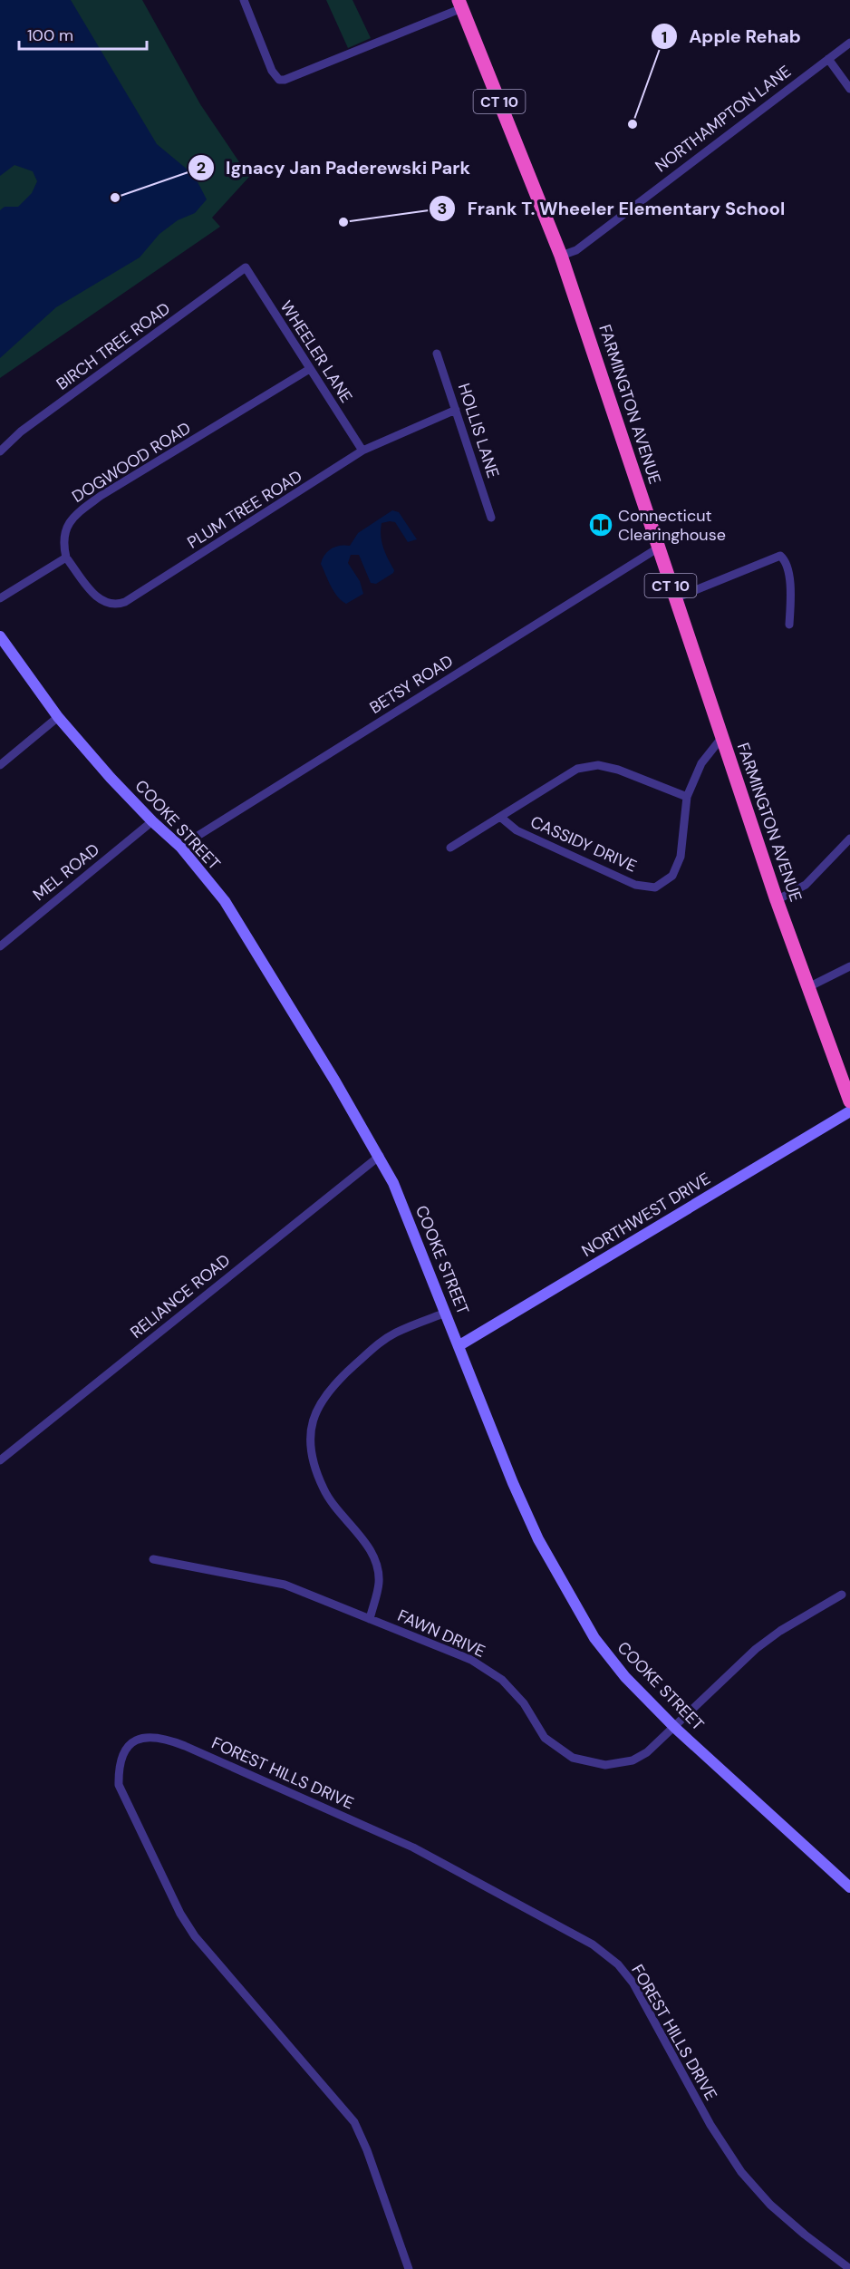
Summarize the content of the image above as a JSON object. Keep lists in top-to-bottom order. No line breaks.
{"streets":{"highway":["CT 10","FARMINGTON AVENUE"],"main road":["COOKE STREET","NORTHWEST DRIVE"],"street":["NORTHAMPTON LANE","BIRCH TREE ROAD","WHEELER LANE","HOLLIS LANE","DOGWOOD ROAD","PLUM TREE ROAD","BETSY ROAD","CASSIDY DRIVE","MEL ROAD","RELIANCE ROAD","FAWN DRIVE","FOREST HILLS DRIVE"]},"crossings":[["NORTHAMPTON LANE","FARMINGTON AVENUE"],["BIRCH TREE ROAD","WHEELER LANE"],["WHEELER LANE","DOGWOOD ROAD"],["WHEELER LANE","PLUM TREE ROAD"],["FARMINGTON AVENUE","BETSY ROAD"],["FARMINGTON AVENUE","CASSIDY DRIVE"],["HOLLIS LANE","PLUM TREE ROAD"],["DOGWOOD ROAD","PLUM TREE ROAD"],["BETSY ROAD","COOKE STREET"],["COOKE STREET","MEL ROAD"],["COOKE STREET","NORTHWEST DRIVE"],["COOKE STREET","RELIANCE ROAD"],["COOKE STREET","FAWN DRIVE"]],"places":{"other":["Apple Rehab","Ignacy Jan Paderewski Park","Frank T. Wheeler Elementary School"],"library":["Connecticut Clearinghouse"]},"scale_bar":"100 m"}
